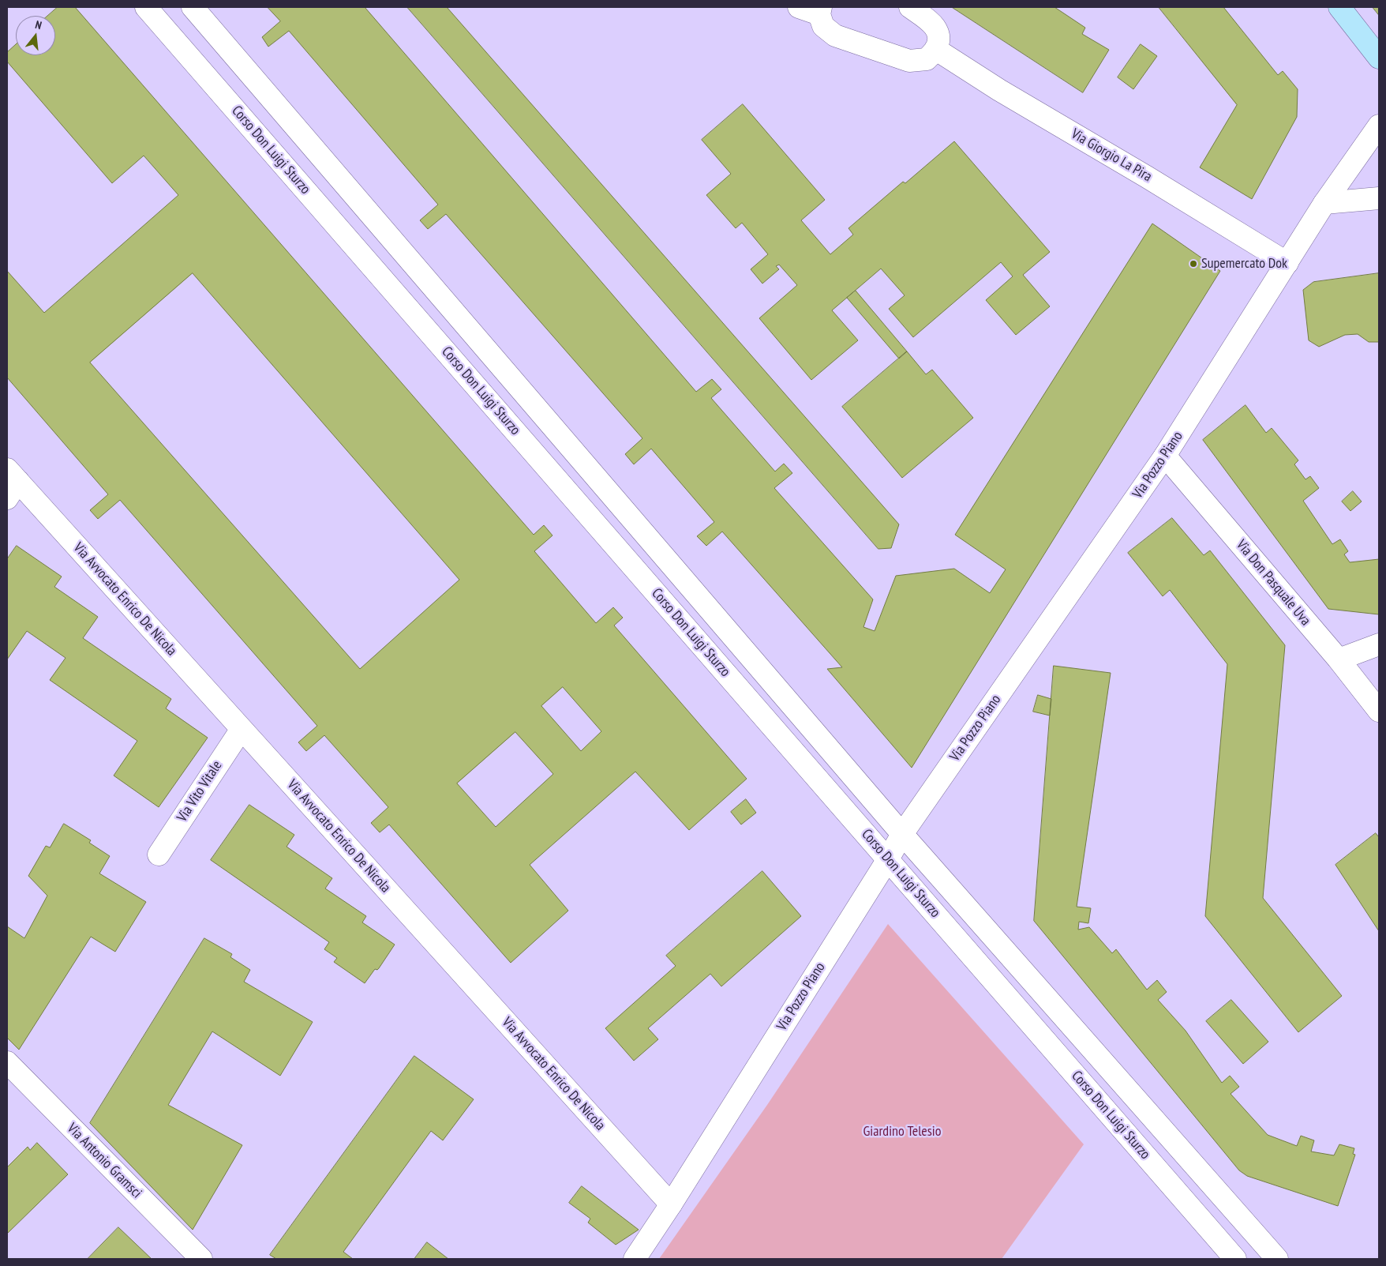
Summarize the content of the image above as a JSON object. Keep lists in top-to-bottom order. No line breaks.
{"streets":{"street":["Corso Don Luigi Sturzo","Via Giorgio La Pira","Via Pozzo Piano","Via Don Pasquale Uva","Via Avvocato Enrico De Nicola","Via Vito Vitale","Via Antonio Gramsci"]},"crossings":[["Corso Don Luigi Sturzo","Via Pozzo Piano"],["Via Giorgio La Pira","Via Pozzo Piano"],["Via Pozzo Piano","Via Don Pasquale Uva"],["Via Pozzo Piano","Via Avvocato Enrico De Nicola"],["Via Avvocato Enrico De Nicola","Via Vito Vitale"]],"parks":["Giardino Telesio"],"places":["Supemercato Dok"],"north":"top"}
